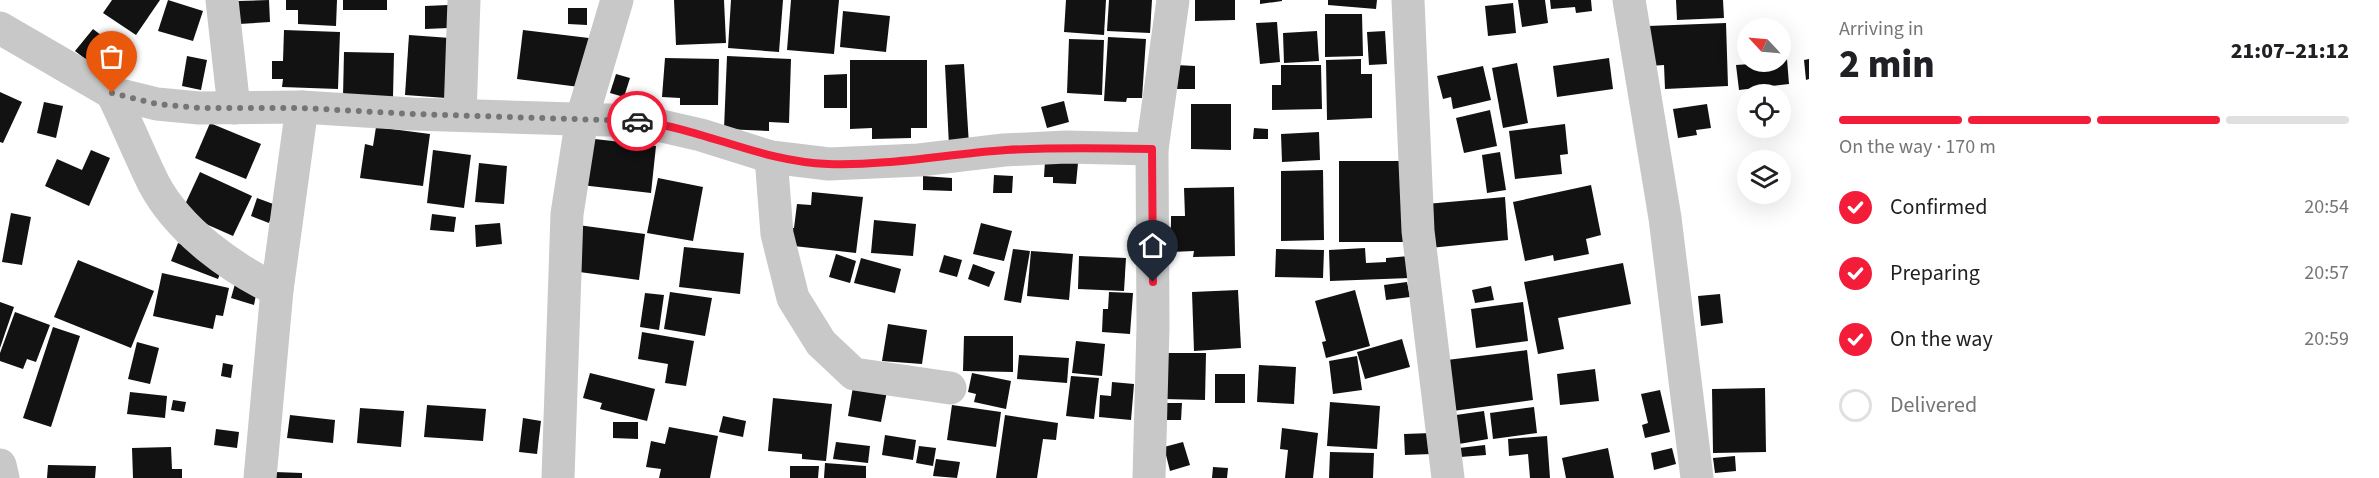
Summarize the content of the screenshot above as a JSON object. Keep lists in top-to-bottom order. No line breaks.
{"north":"top left","page":{"heading":["2 min","Arriving in","21:07–21:12"],"bar":"On the way · 170 m","list":[["Confirmed","20:54"],["Preparing","20:57"],["On the way","20:59"],"Delivered"]}}
